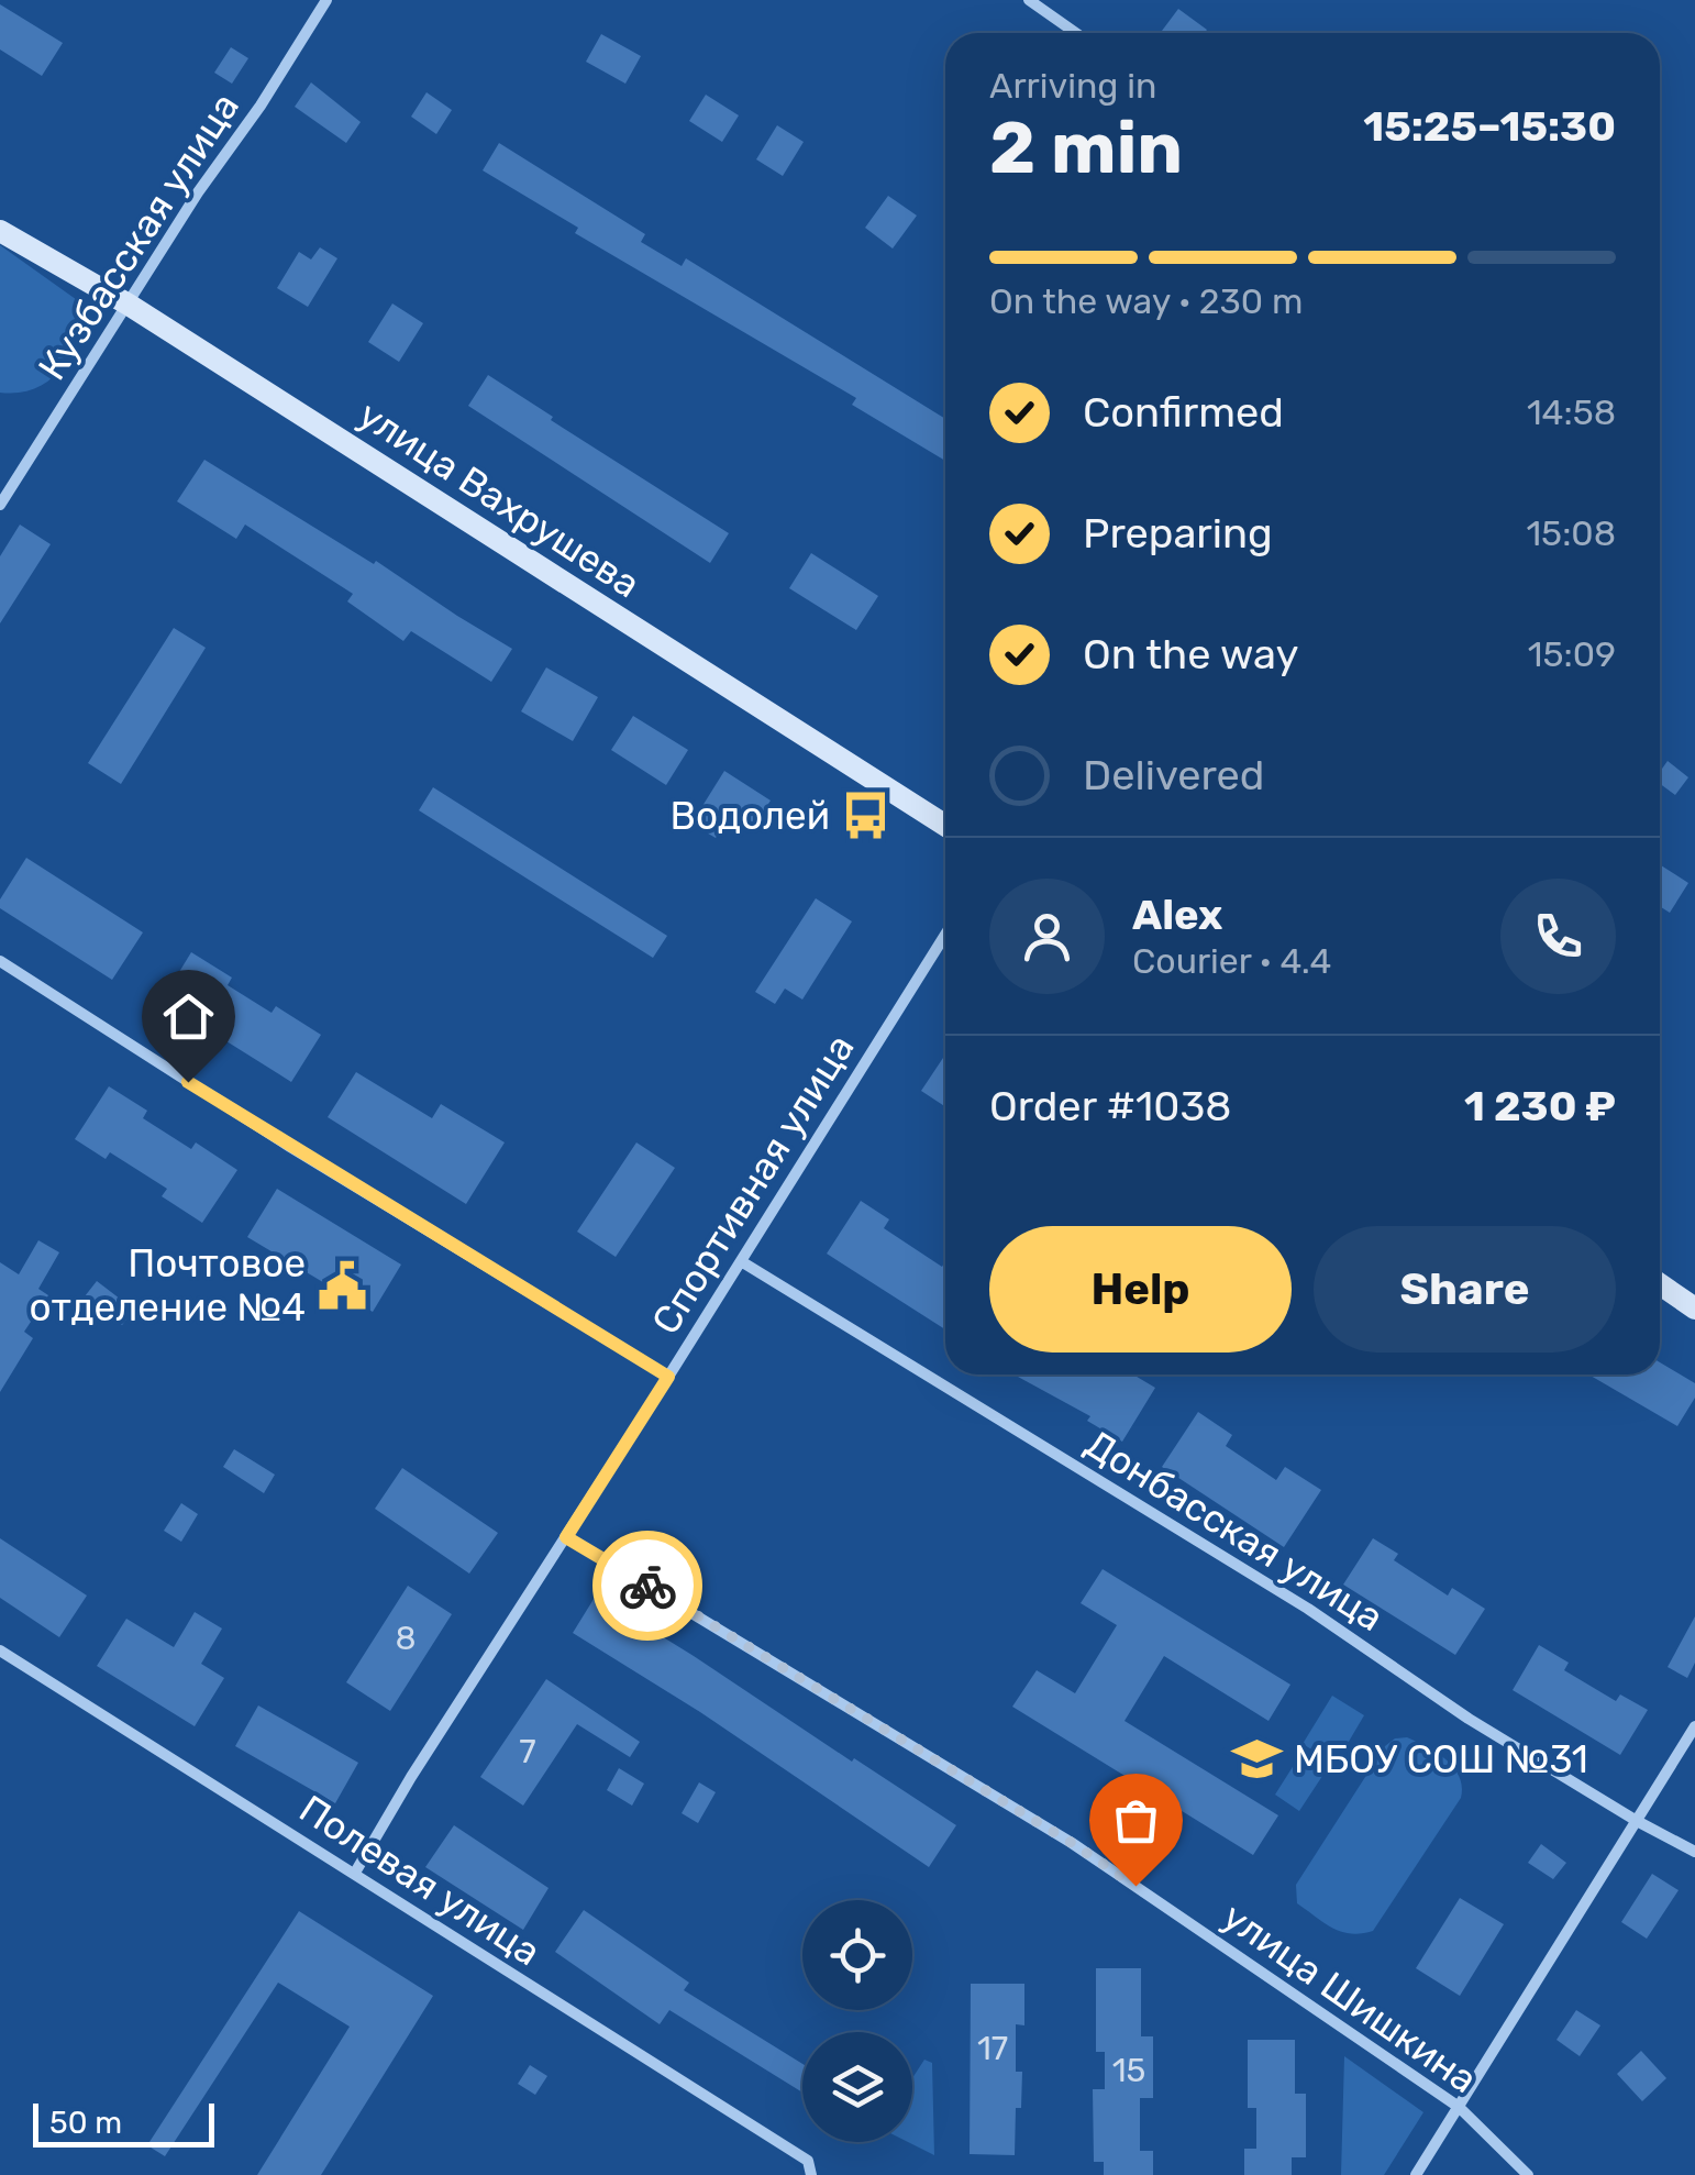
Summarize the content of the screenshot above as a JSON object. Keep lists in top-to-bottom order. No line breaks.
{"streets":{"main road":["улица Вахрушева"],"street":["Кузбасская улица","Спортивная улица","Донбасская улица","Полевая улица","улица Шишкина"]},"crossings":[["Кузбасская улица","улица Вахрушева"],["Спортивная улица","Донбасская улица"],["Спортивная улица","Полевая улица"],["Спортивная улица","улица Шишкина"]],"places":{"bus stop":["Водолей"],"public building":["Почтовое отделение №4"],"school or university":["МБОУ СОШ №31"]},"house_numbers":["8","7","17","15"],"scale_bar":"50 m","page":{"heading":["2 min","Arriving in","15:25–15:30"],"panel":["Alex","Courier · 4.4","Order #1038","1 230 ₽"],"bar":"On the way · 230 m","list":[["Confirmed","14:58"],["Preparing","15:08"],["On the way","15:09"],"Delivered"],"buttons":["Help","Share"],"scale":"50 m"}}
